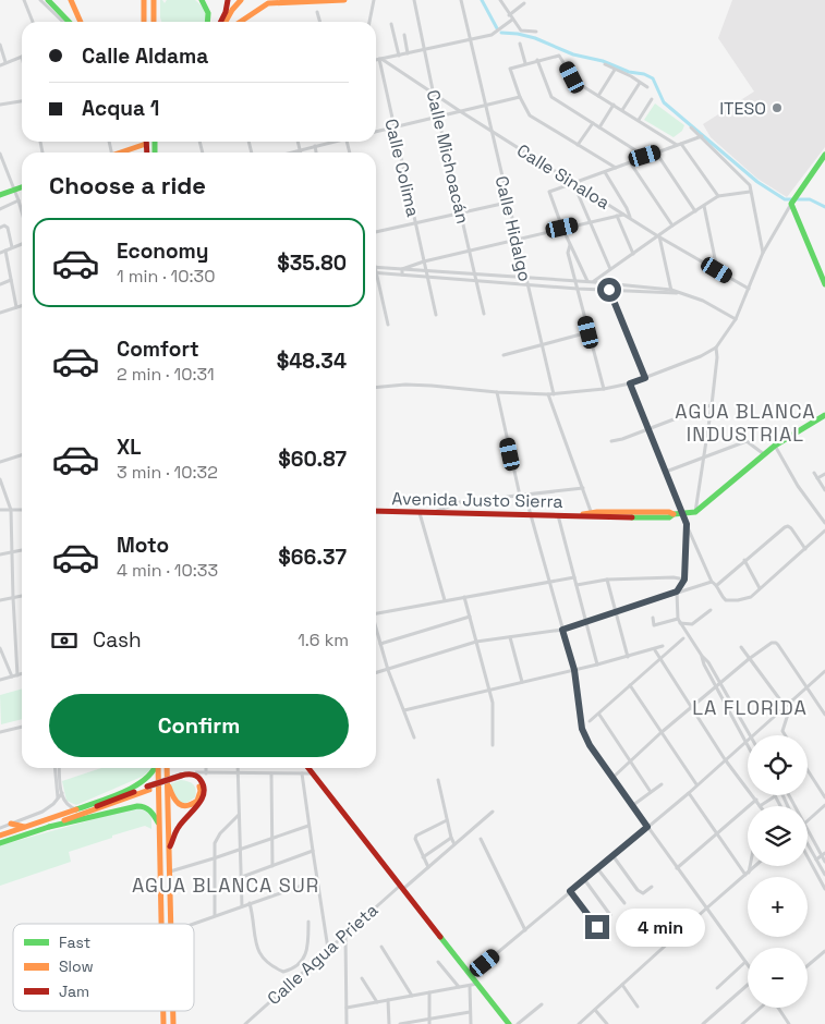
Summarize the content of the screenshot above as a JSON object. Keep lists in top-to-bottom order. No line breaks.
{"streets":{"main road":["Avenida Justo Sierra"],"street":["Calle Michoacán","Calle Colima","Calle Sinaloa","Calle Hidalgo","Calle Agua Prieta"]},"crossings":[["Calle Michoacán","Calle Sinaloa"],["Calle Colima","Calle Sinaloa"],["Calle Sinaloa","Calle Hidalgo"],["Calle Hidalgo","Avenida Justo Sierra"]],"districts":["AGUA BLANCA INDUSTRIAL","LA FLORIDA","AGUA BLANCA SUR"],"places":["ITESO"],"legend":["Fast","Slow","Jam"],"page":{"banner":["Calle Aldama","Acqua 1"],"heading":"Choose a ride","list":[{"name":"Economy","note":"1 min · 10:30","value":"$35.80"},{"name":"Comfort","note":"2 min · 10:31","value":"$48.34"},{"name":"XL","note":"3 min · 10:32","value":"$60.87"},{"name":"Moto","note":"4 min · 10:33","value":"$66.37"}],"pay":["Cash","1.6 km"],"buttons":"Confirm","map_buttons":["+","−"],"bubble":"4 min"}}
